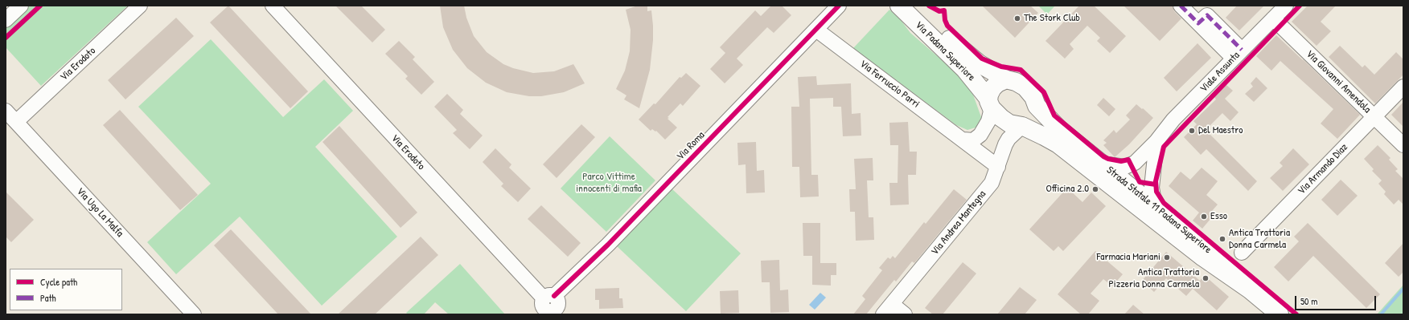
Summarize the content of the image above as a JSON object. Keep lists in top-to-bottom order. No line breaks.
{"streets":{"main road":["Via Padana Superiore","Strada Statale 11 Padana Superiore"],"street":["Via Erodoto","Viale Assunta","Via Giovanni Amendola","Via Ferruccio Parri","Via Roma","Via Armando Diaz","Via Ugo La Malfa","Via Andrea Mantegna"]},"crossings":[["Via Padana Superiore","Strada Statale 11 Padana Superiore"],["Via Padana Superiore","Via Andrea Mantegna"],["Via Erodoto","Via Roma"],["Via Erodoto","Via Ugo La Malfa"],["Viale Assunta","Via Giovanni Amendola"],["Viale Assunta","Strada Statale 11 Padana Superiore"],["Via Giovanni Amendola","Via Armando Diaz"],["Via Ferruccio Parri","Via Roma"],["Via Ferruccio Parri","Via Andrea Mantegna"],["Strada Statale 11 Padana Superiore","Via Andrea Mantegna"]],"parks":["Parco Vittime innocenti di mafia"],"places":["The Stork Club","Del Maestro","Officina 2.0","Esso","Antica Trattoria Donna Carmela","Farmacia Mariani","Antica Trattoria Pizzeria Donna Carmela"],"legend":["Cycle path","Path"],"scale_bar":"50 m"}
